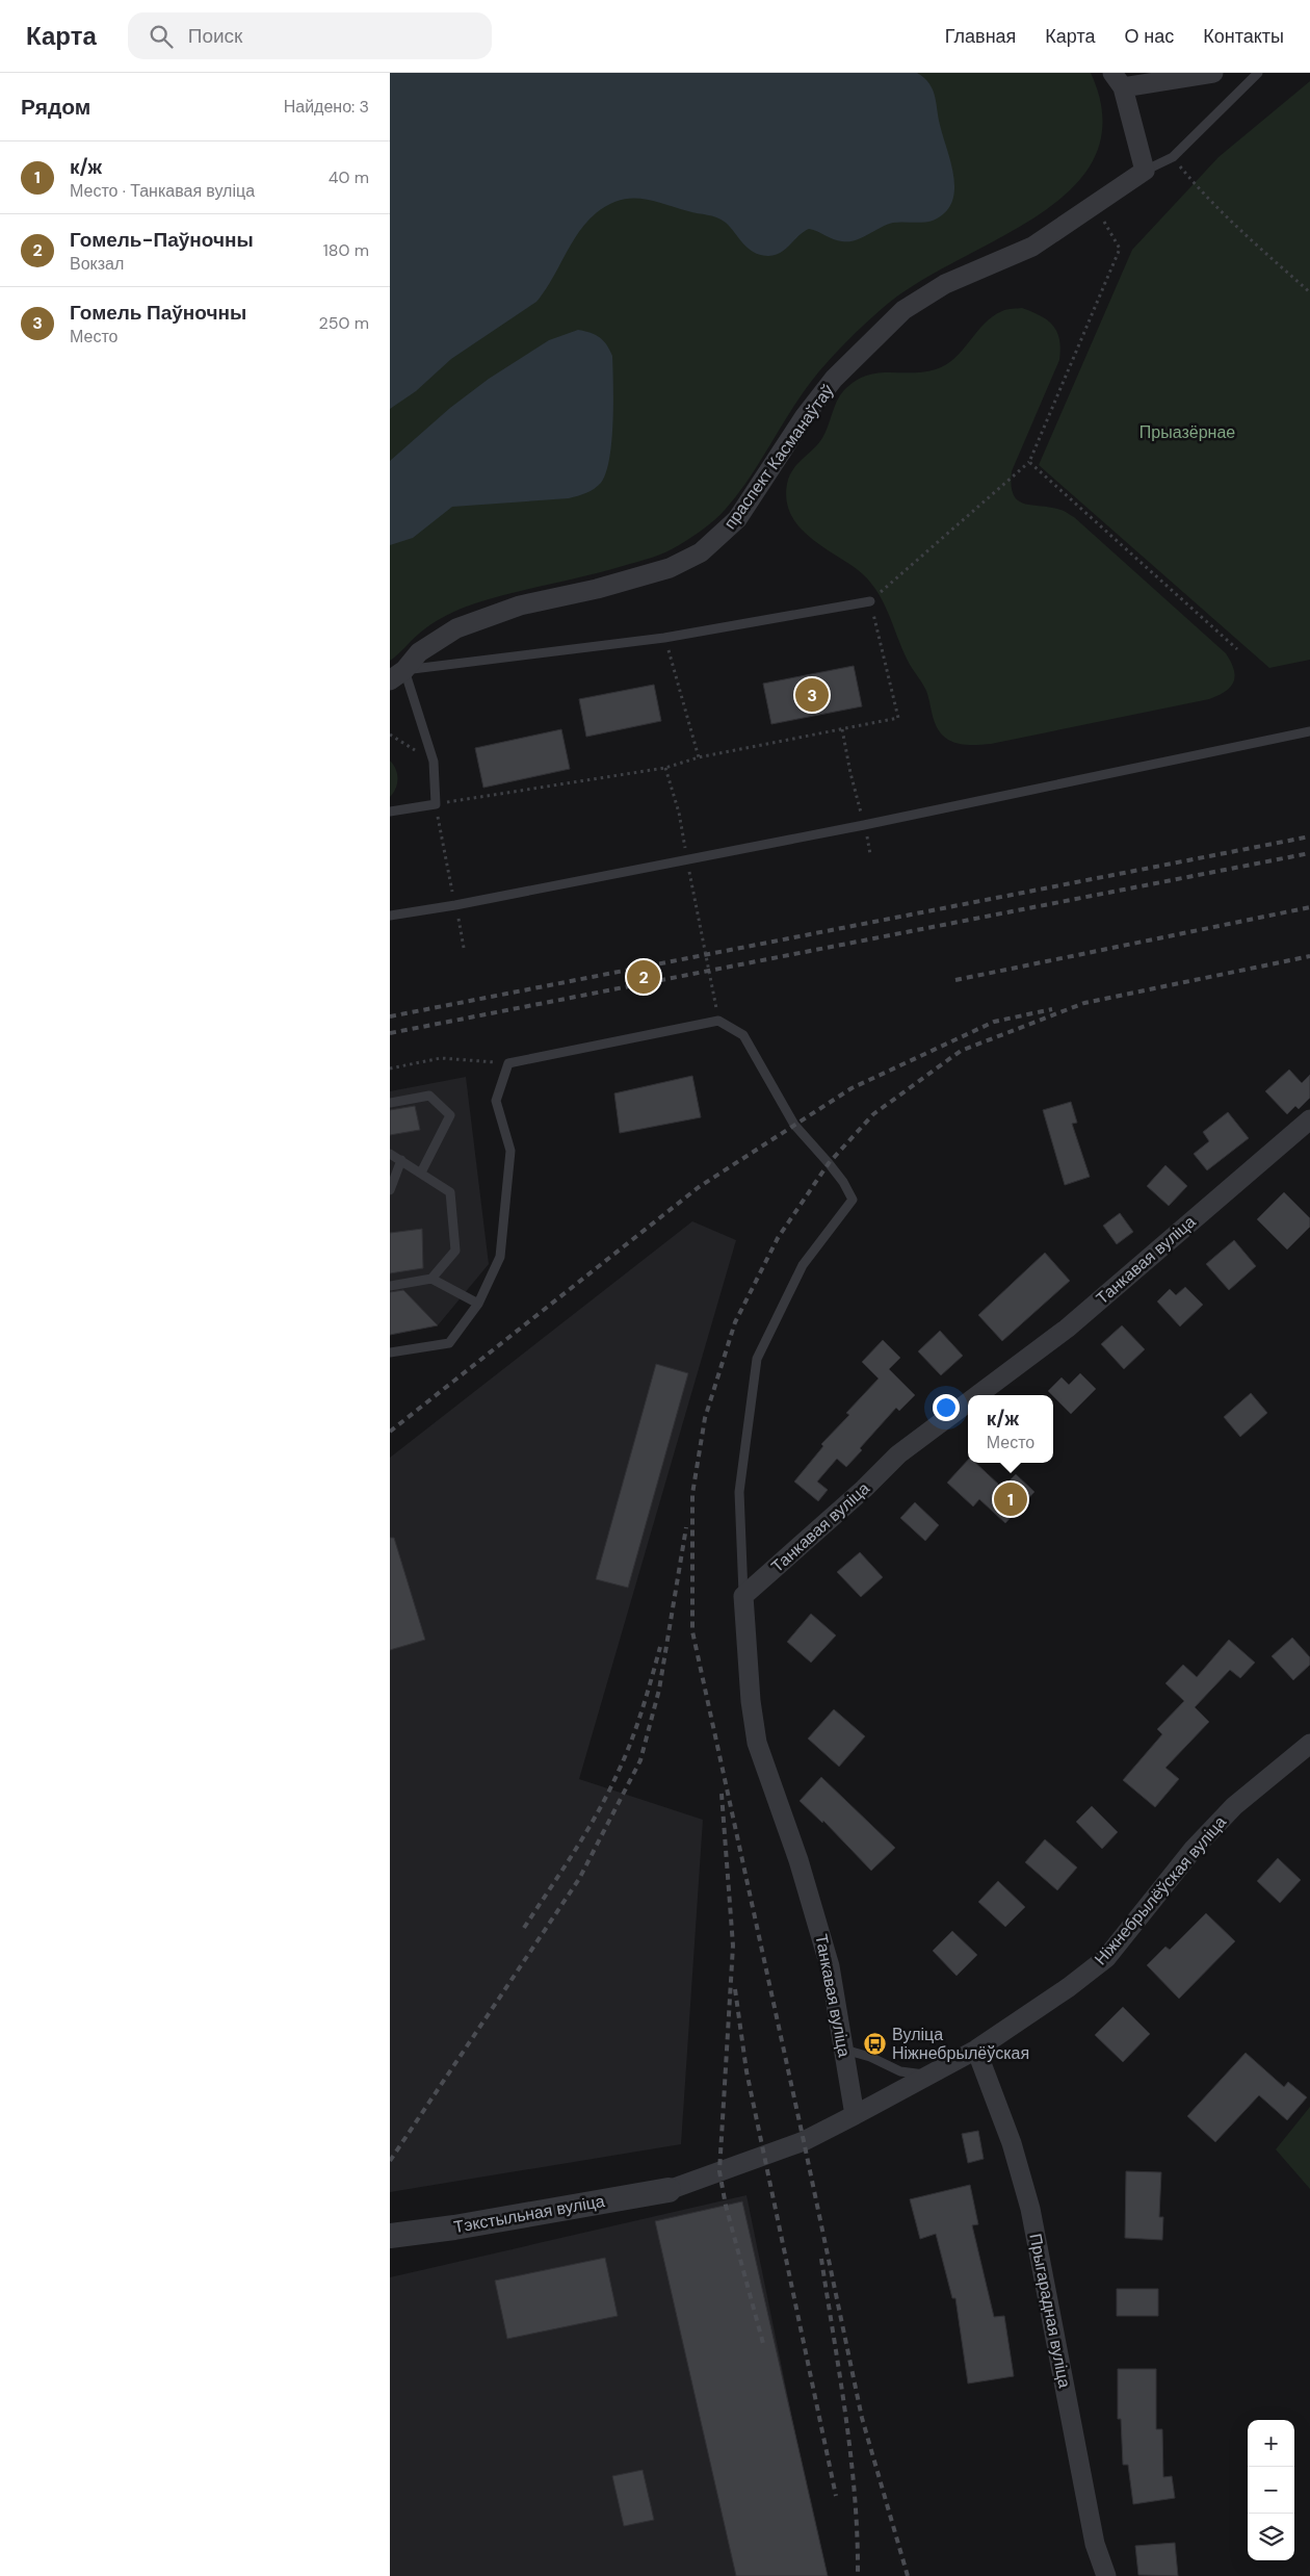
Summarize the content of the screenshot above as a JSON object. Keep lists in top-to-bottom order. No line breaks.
{"streets":{"street":["праспект Касманаўтаў","Танкавая вуліца","Ніжнебрылёўская вуліца","Тэкстыльная вуліца","Прыгарадная вуліца"]},"crossings":[["Танкавая вуліца","Ніжнебрылёўская вуліца"],["Ніжнебрылёўская вуліца","Тэкстыльная вуліца"],["Ніжнебрылёўская вуліца","Прыгарадная вуліца"]],"parks":["Прыазёрнае"],"places":{"bus stop":["Вуліца Ніжнебрылёўская"]},"page":{"header":"Карта","search":"Поиск","nav":["Главная","Карта","О нас","Контакты"],"heading":["Рядом","Найдено: 3"],"list":[{"mark":"1","name":"к/ж","note":"Место · Танкавая вуліца","value":"40 m"},{"mark":"2","name":"Гомель-Паўночны","note":"Вокзал","value":"180 m"},{"mark":"3","name":"Гомель Паўночны","note":"Место","value":"250 m"}],"pins":["3","2","1"],"popup":["к/ж","Место"],"map_buttons":["+","−"]}}
